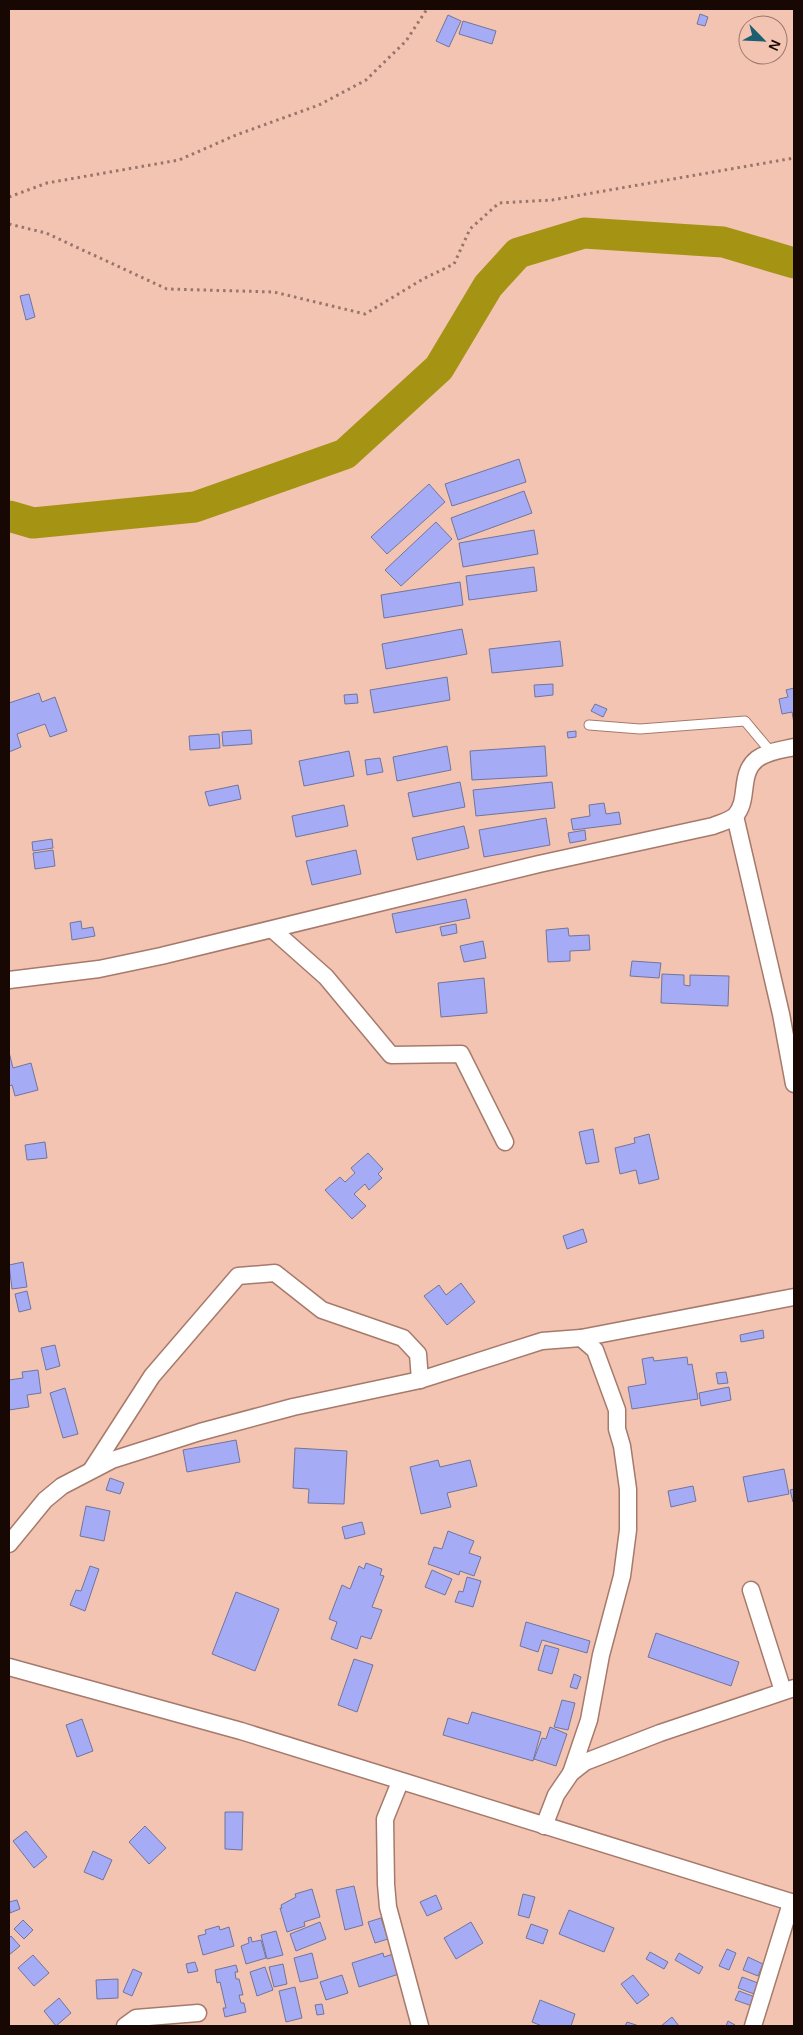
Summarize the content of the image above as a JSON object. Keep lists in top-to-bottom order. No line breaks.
{"north":"bottom right"}
